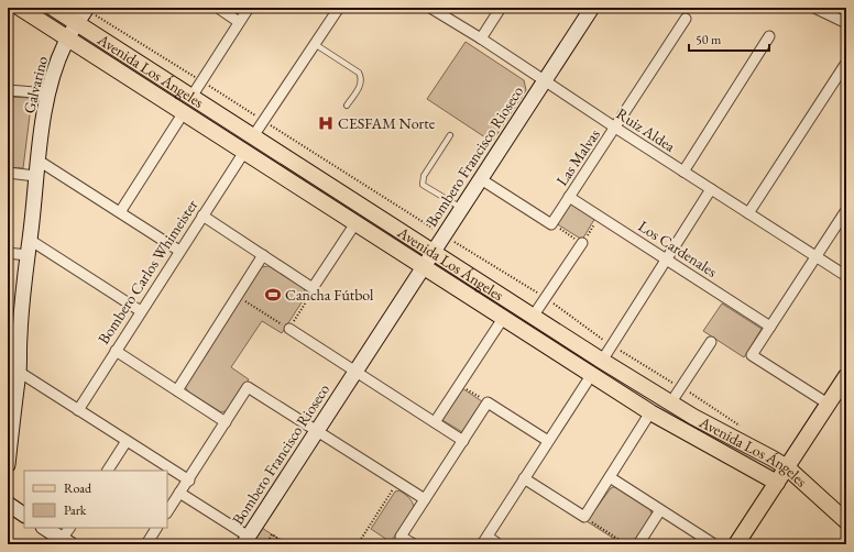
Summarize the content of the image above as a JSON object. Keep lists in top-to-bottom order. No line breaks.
{"streets":{"main road":["Avenida Los Ángeles","Galvarino","Bombero Francisco Rioseco"],"street":["Ruiz Aldea","Las Malvas","Los Cardenales","Bombero Carlos Whimeister"]},"crossings":[["Avenida Los Ángeles","Galvarino"],["Avenida Los Ángeles","Bombero Francisco Rioseco"],["Avenida Los Ángeles","Bombero Carlos Whimeister"],["Ruiz Aldea","Bombero Francisco Rioseco"],["Ruiz Aldea","Las Malvas"],["Las Malvas","Los Cardenales"]],"places":{"hospital":["CESFAM Norte"],"sports":["Cancha Fútbol"]},"legend":["Road","Park"],"scale_bar":"50 m"}
